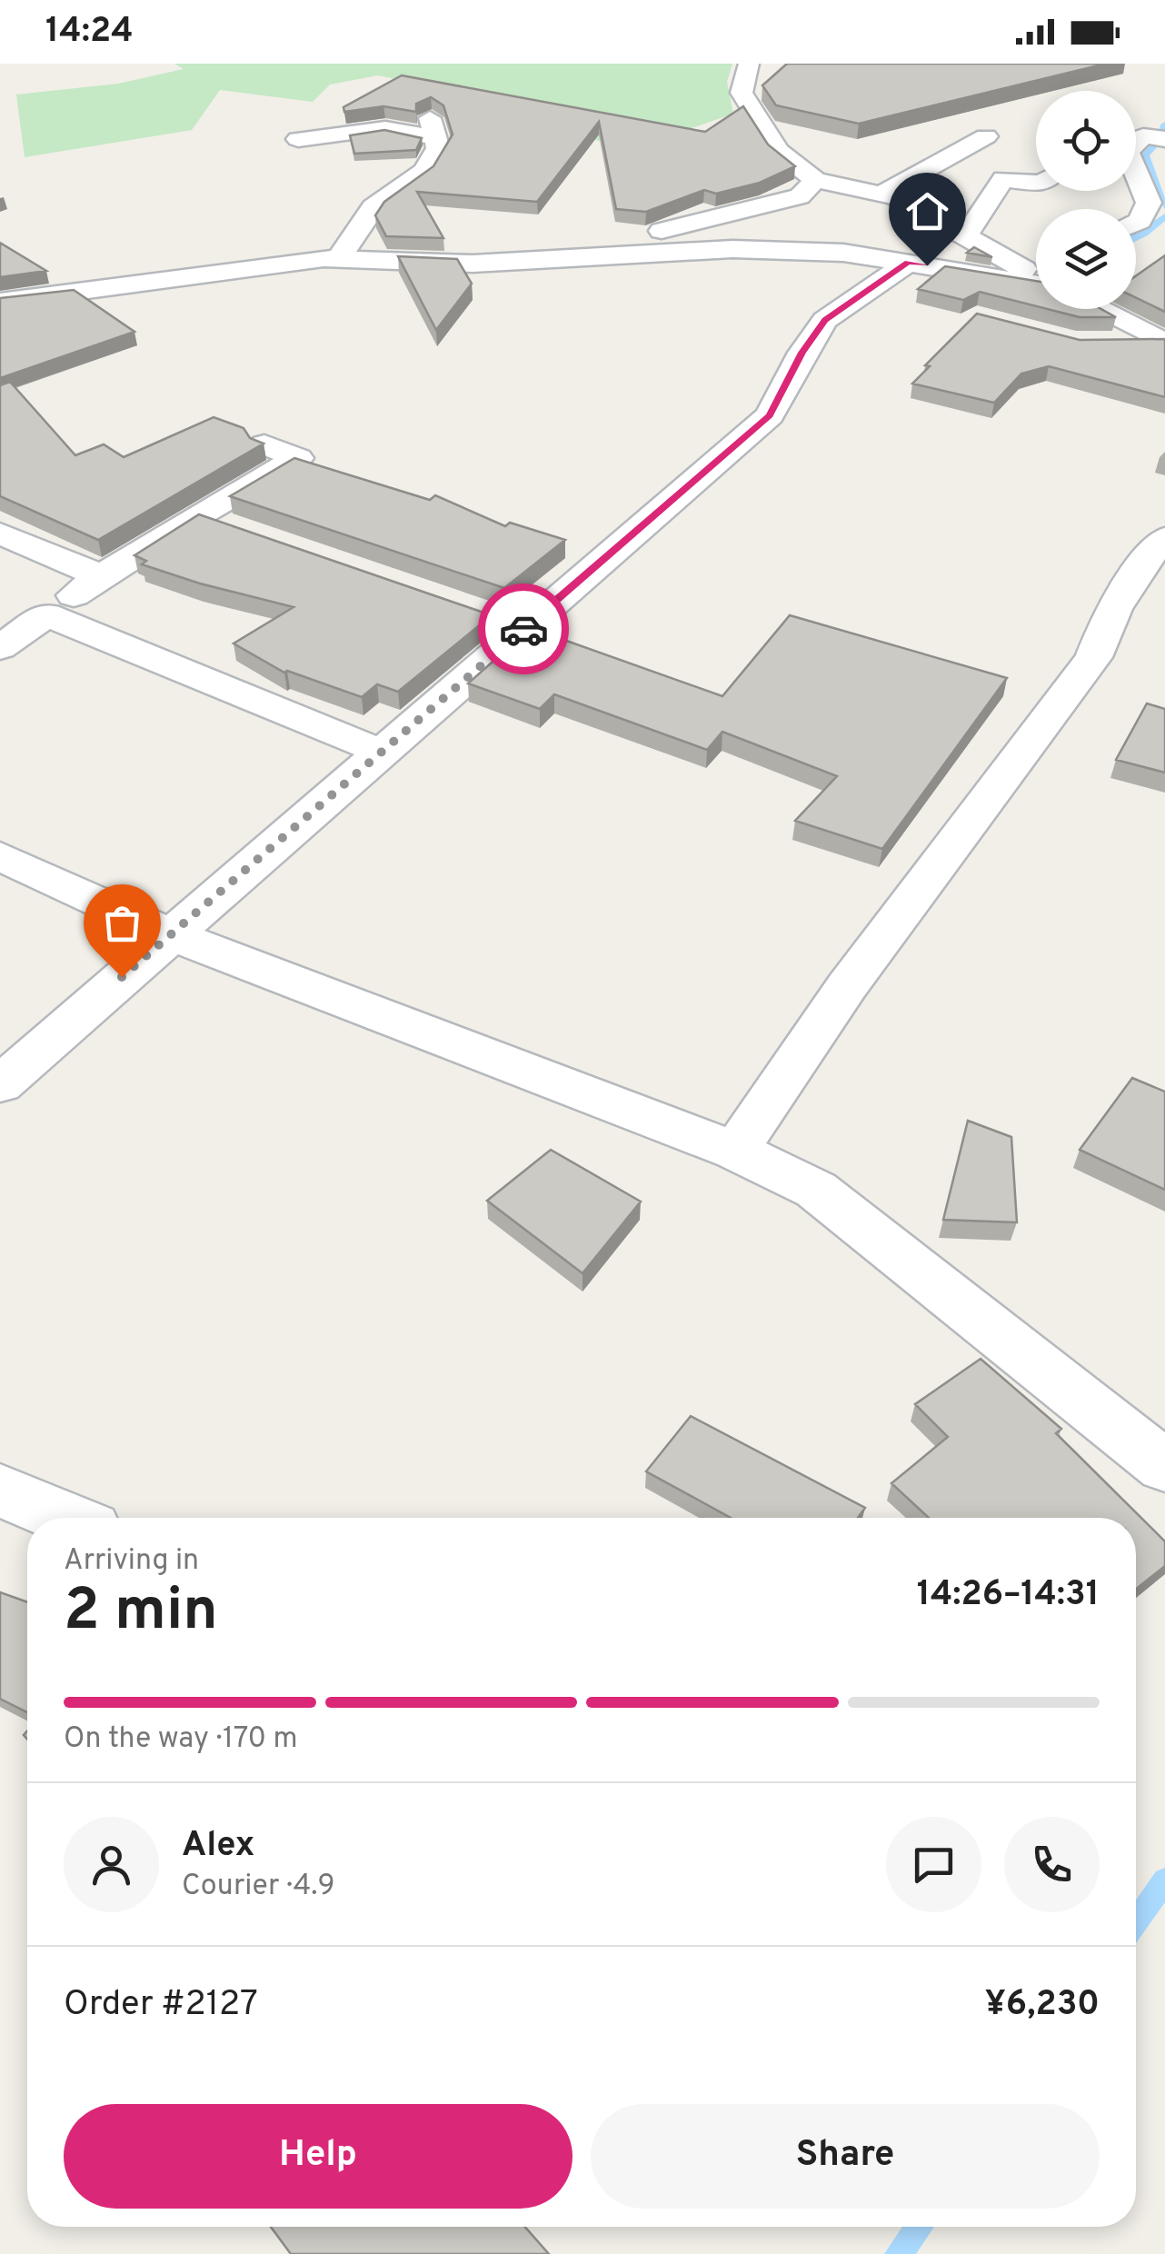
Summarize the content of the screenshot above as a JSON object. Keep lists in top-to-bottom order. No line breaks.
{"page":{"status":"14:24","heading":["2 min","Arriving in","14:26–14:31"],"panel":["Alex","Courier · 4.9","Order #2127","¥6,230"],"bar":"On the way · 170 m","buttons":["Help","Share"]}}
